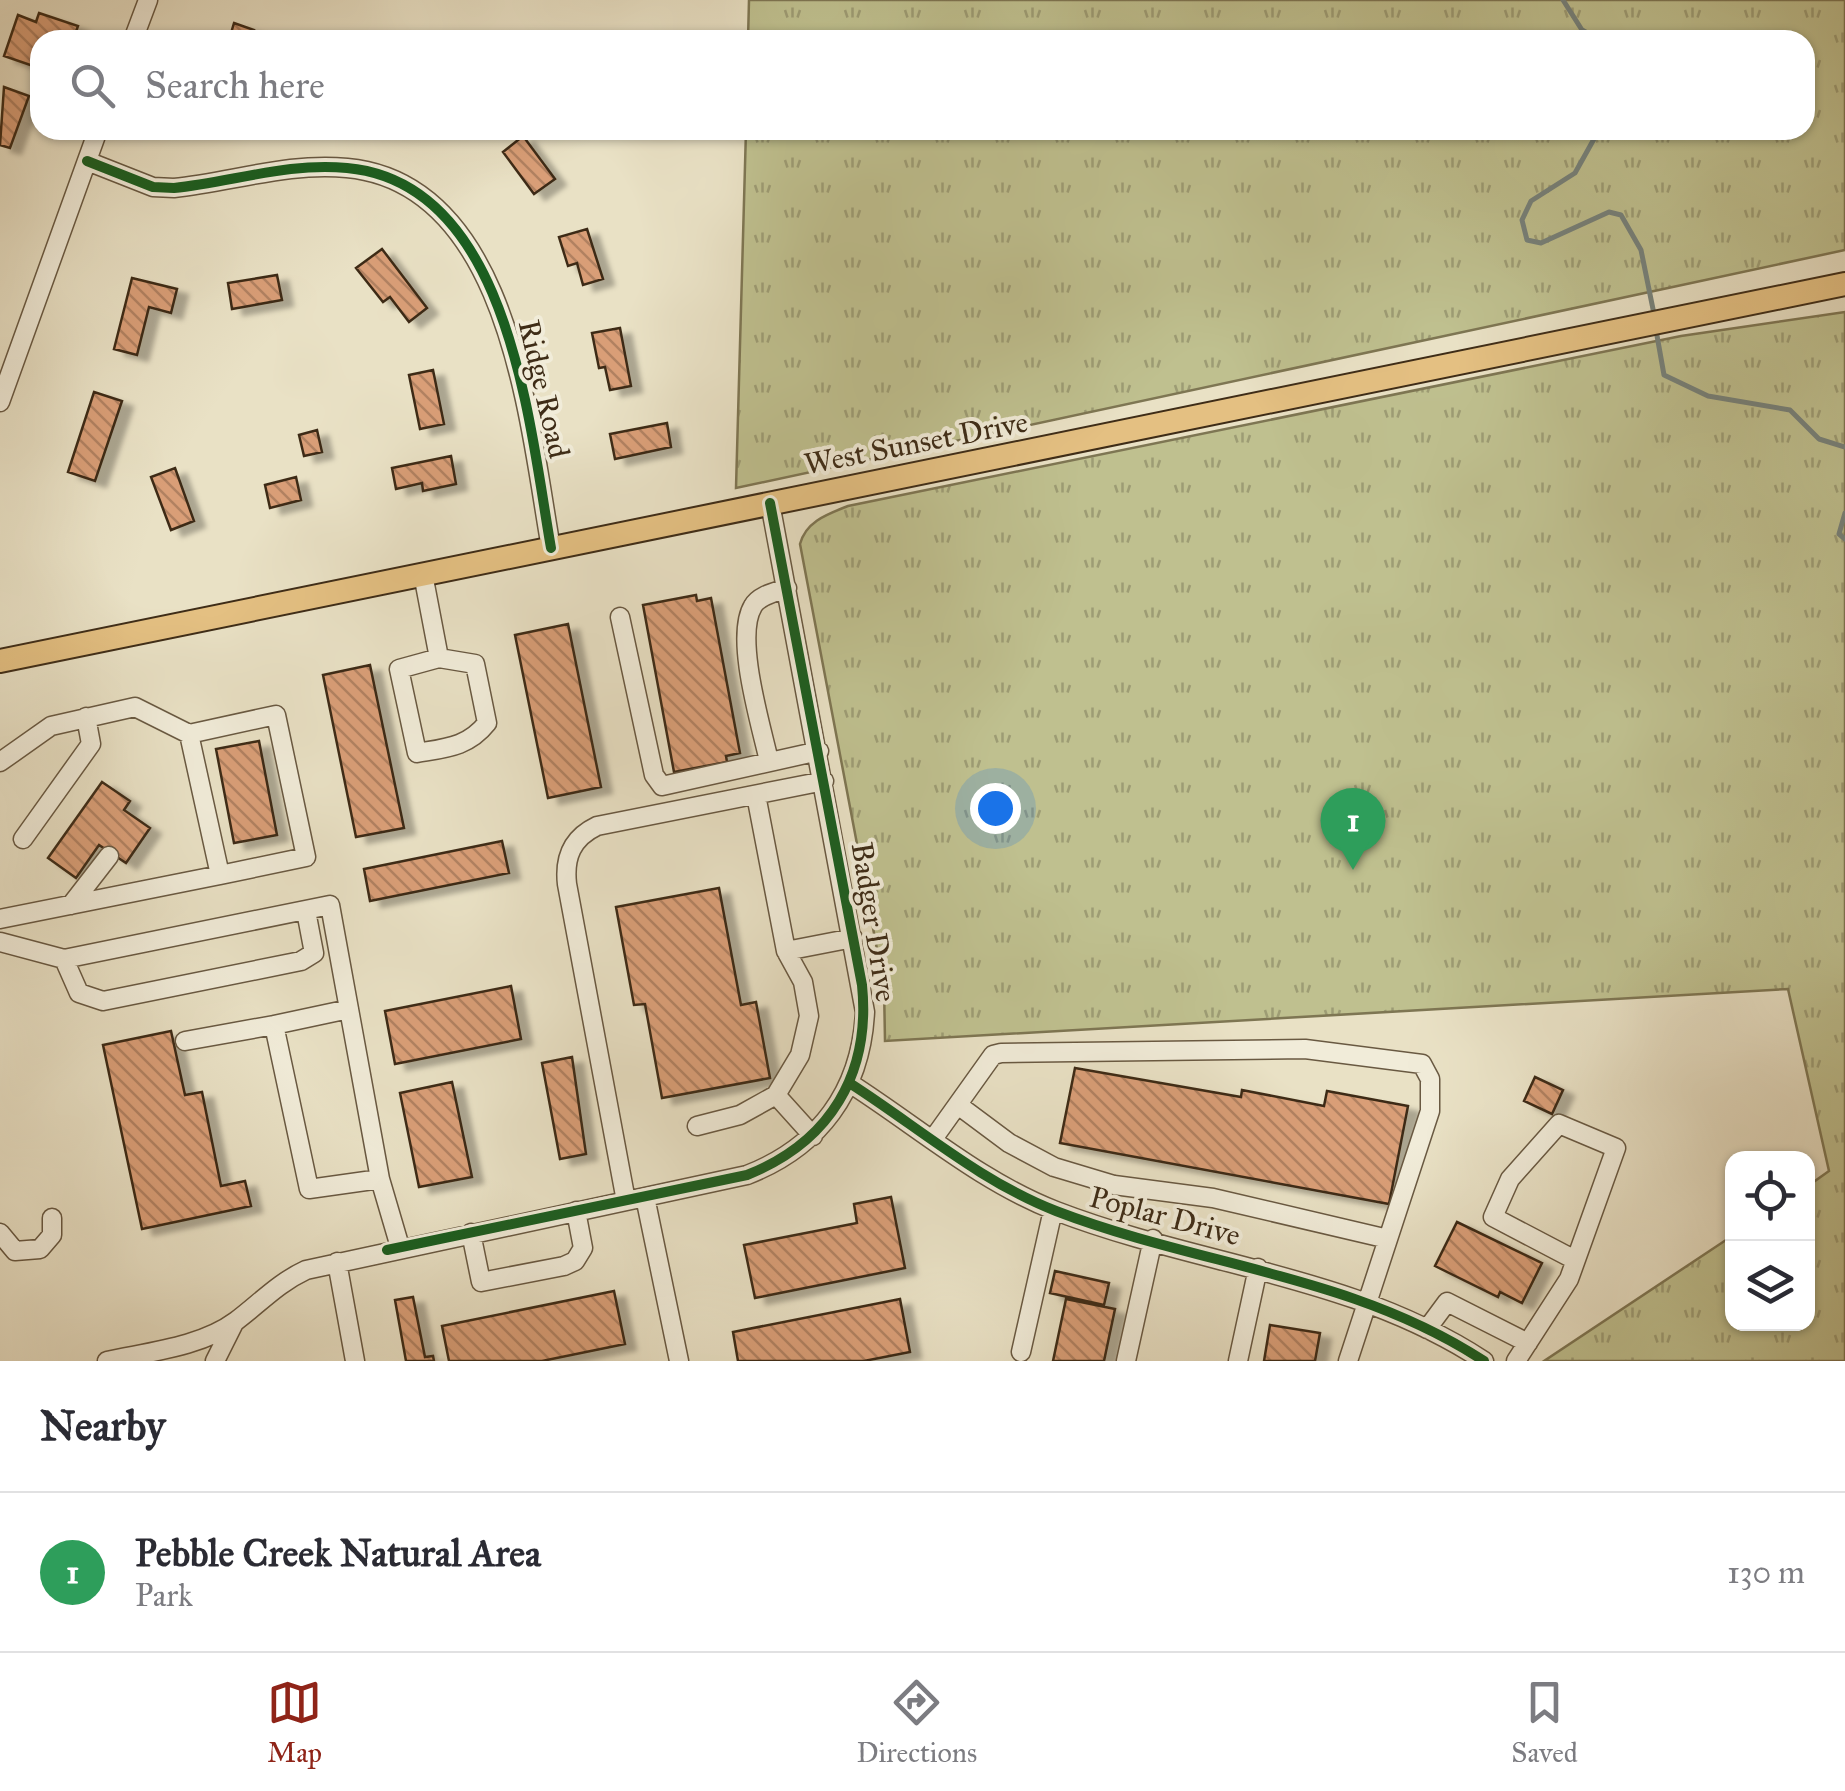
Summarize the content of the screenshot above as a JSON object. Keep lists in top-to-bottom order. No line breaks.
{"streets":{"main road":["West Sunset Drive"],"street":["Ridge Road","Badger Drive","Poplar Drive"]},"crossings":[["Ridge Road","West Sunset Drive"],["West Sunset Drive","Badger Drive"],["Badger Drive","Poplar Drive"]],"page":{"search":"Search here","pins":"1","heading":"Nearby","list":[{"mark":"1","name":"Pebble Creek Natural Area","note":"Park","value":"130 m"}],"nav":["Map","Directions","Saved"]}}
